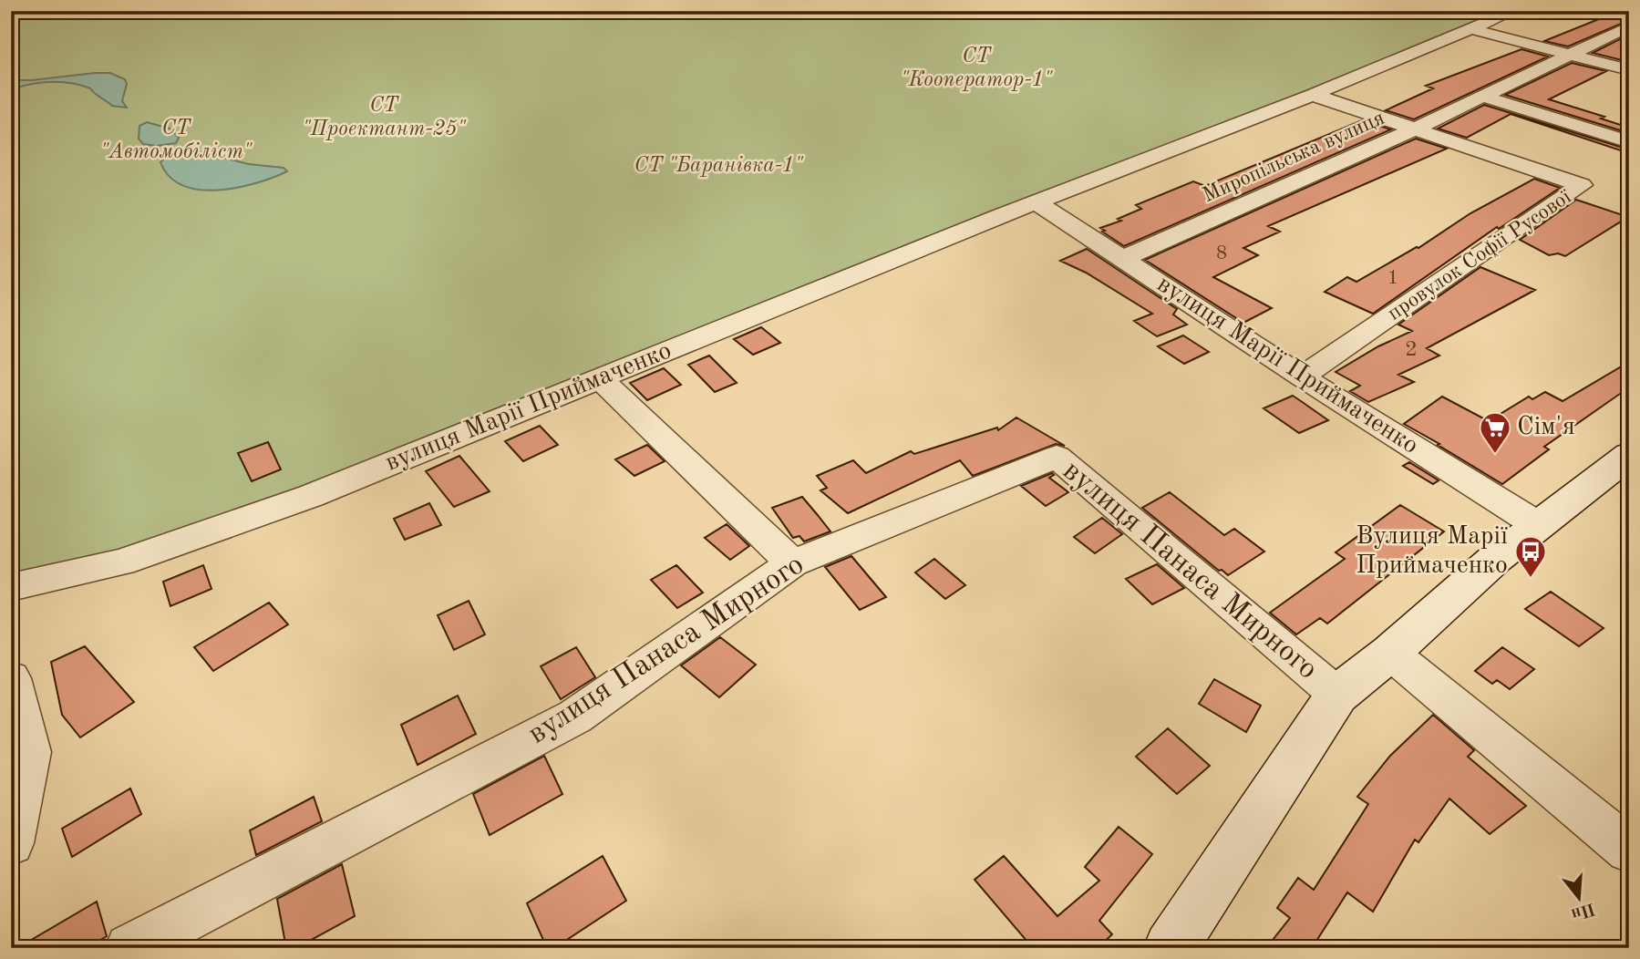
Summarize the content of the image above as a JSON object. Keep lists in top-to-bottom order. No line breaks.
{"streets":{"street":["Миропільська вулиця","провулок Софії Русової","вулиця Марії Приймаченко","вулиця Панаса Мирного"]},"crossings":[["Миропільська вулиця","провулок Софії Русової"],["Миропільська вулиця","вулиця Марії Приймаченко"],["провулок Софії Русової","вулиця Марії Приймаченко"]],"parks":["СТ \"Кооператор-1\"","СТ \"Проектант-25\"","СТ \"Автомобіліст\"","СТ \"Баранівка-1\""],"places":{"supermarket":["Сім'я"],"bus stop":["Вулиця Марії Приймаченко"]},"house_numbers":["8","1","2"],"north":"bottom"}
